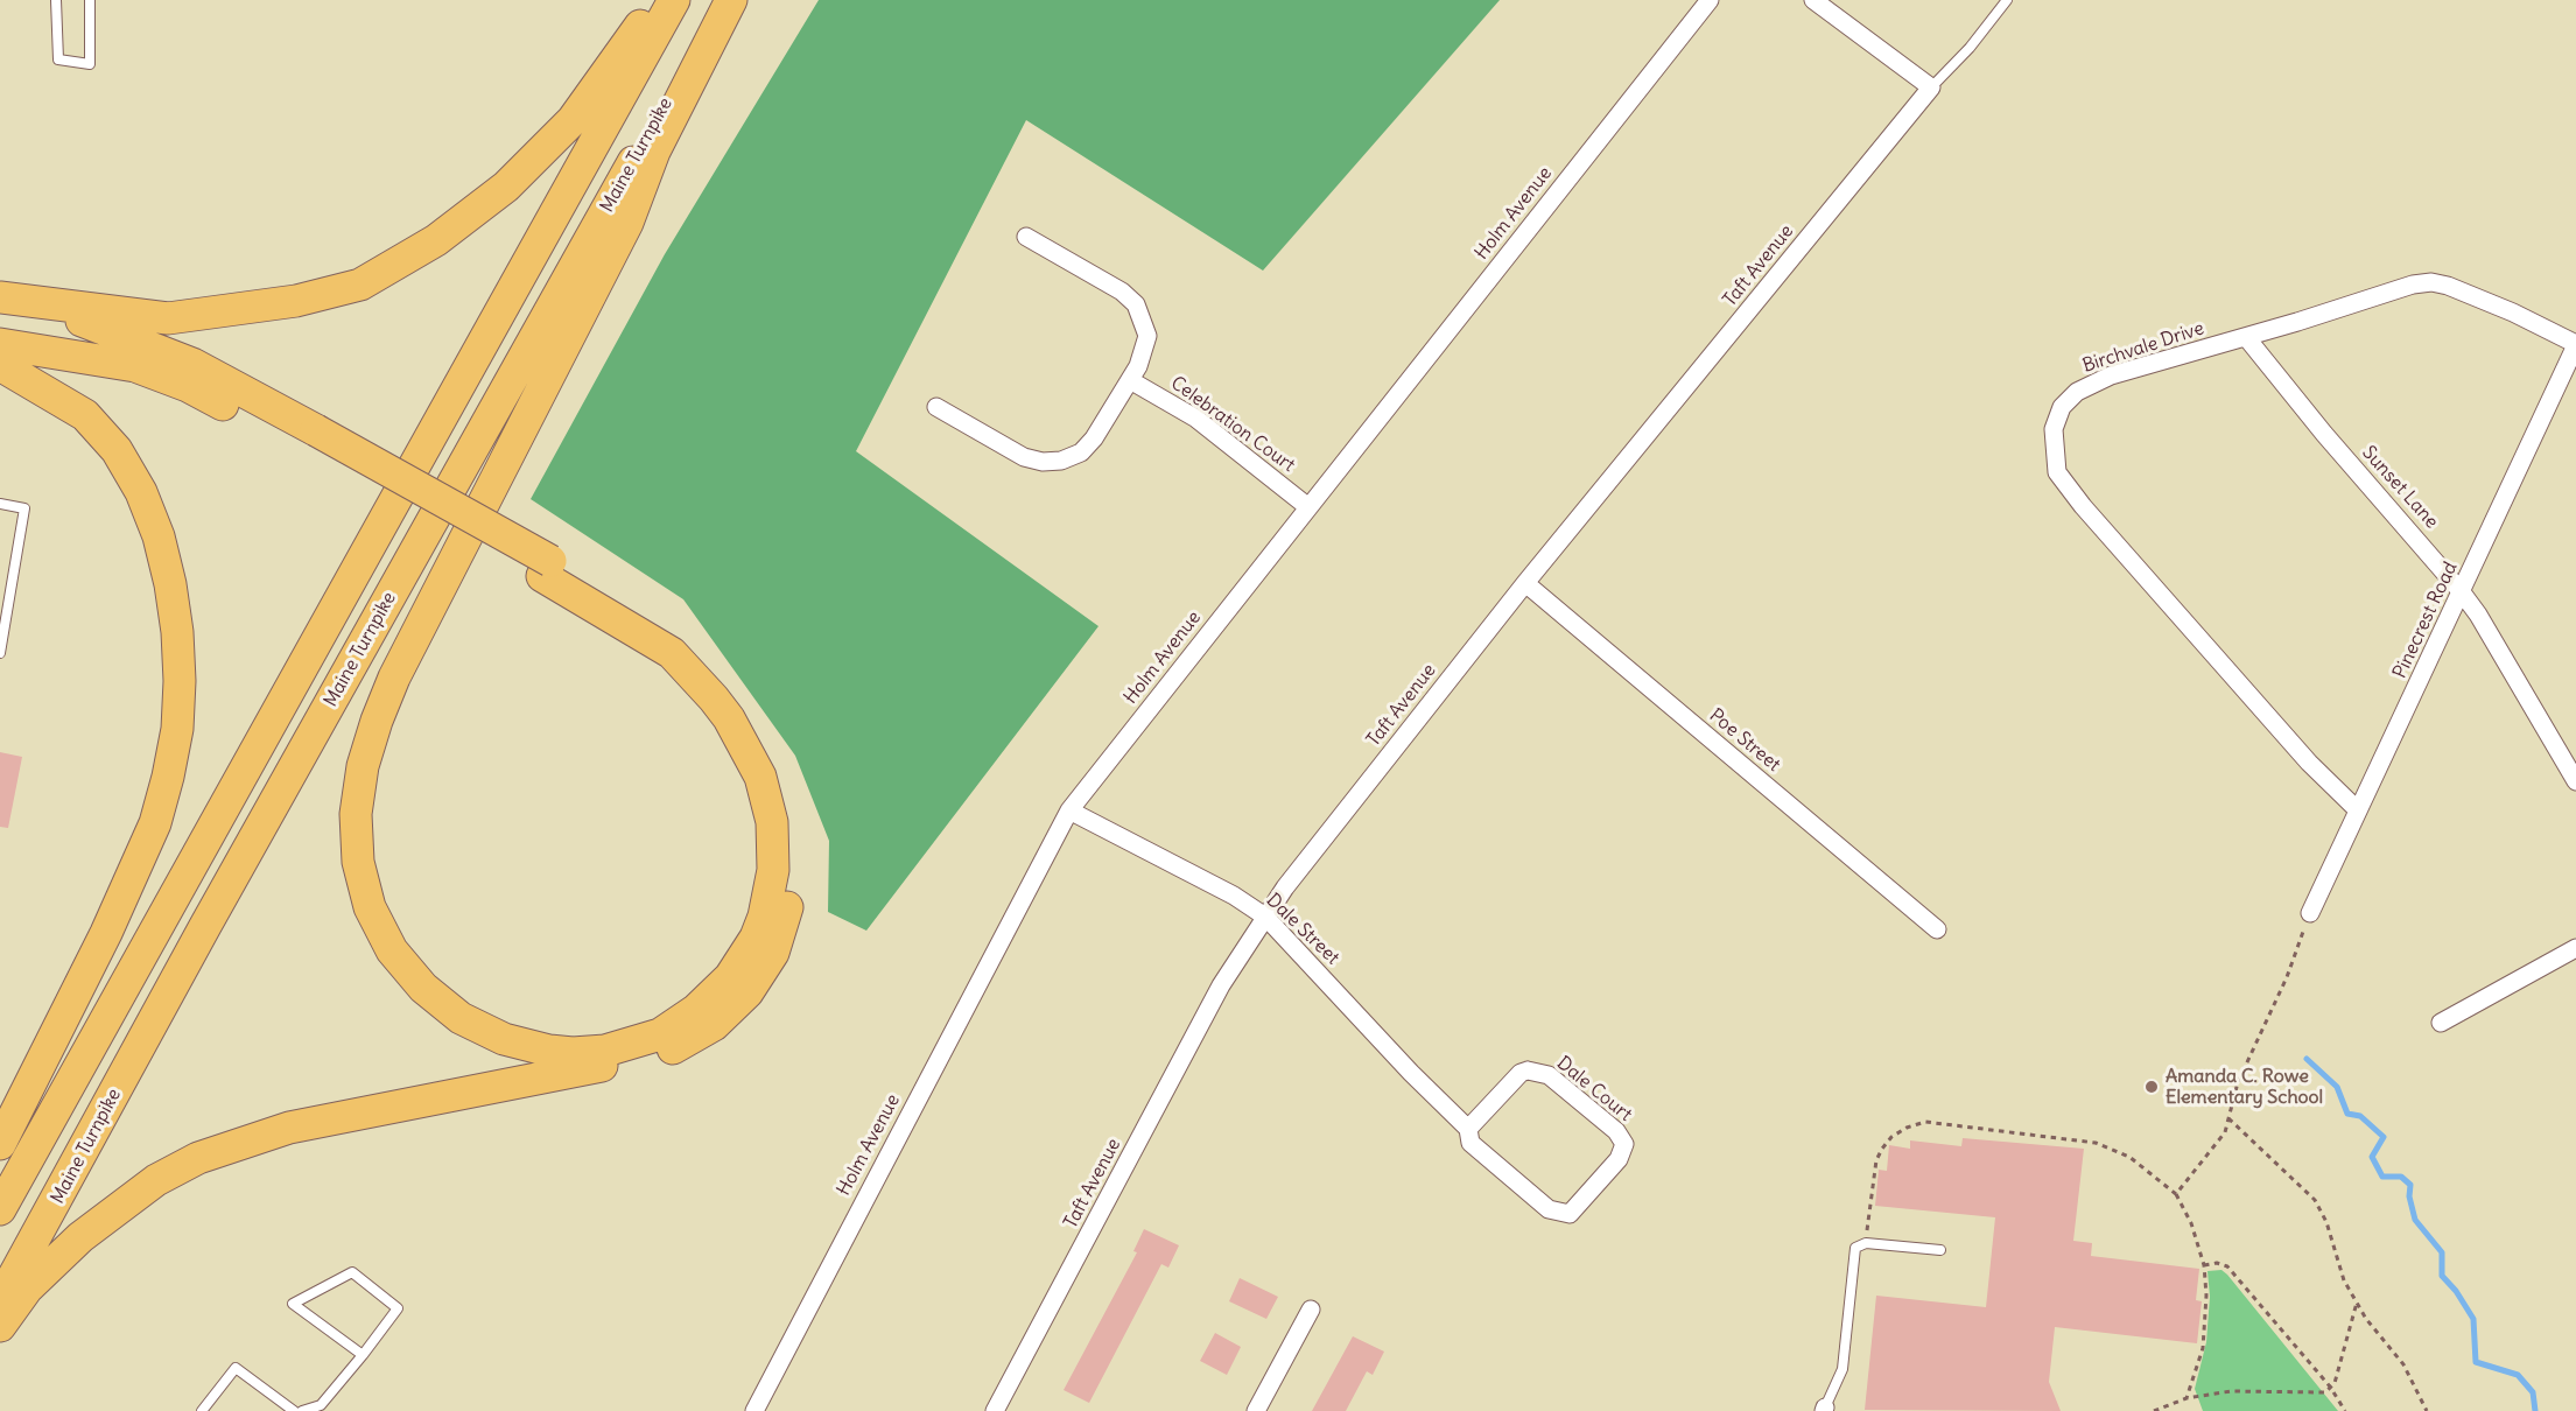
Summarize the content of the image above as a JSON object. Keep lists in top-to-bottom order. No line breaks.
{"streets":{"highway":["Maine Turnpike"],"street":["Holm Avenue","Taft Avenue","Birchvale Drive","Celebration Court","Sunset Lane","Pinecrest Road","Poe Street","Dale Street","Dale Court"]},"crossings":[["Holm Avenue","Celebration Court"],["Holm Avenue","Dale Street"],["Taft Avenue","Poe Street"],["Taft Avenue","Dale Street"],["Birchvale Drive","Sunset Lane"],["Birchvale Drive","Pinecrest Road"],["Sunset Lane","Pinecrest Road"],["Dale Street","Dale Court"]],"places":["Amanda C. Rowe Elementary School"]}
